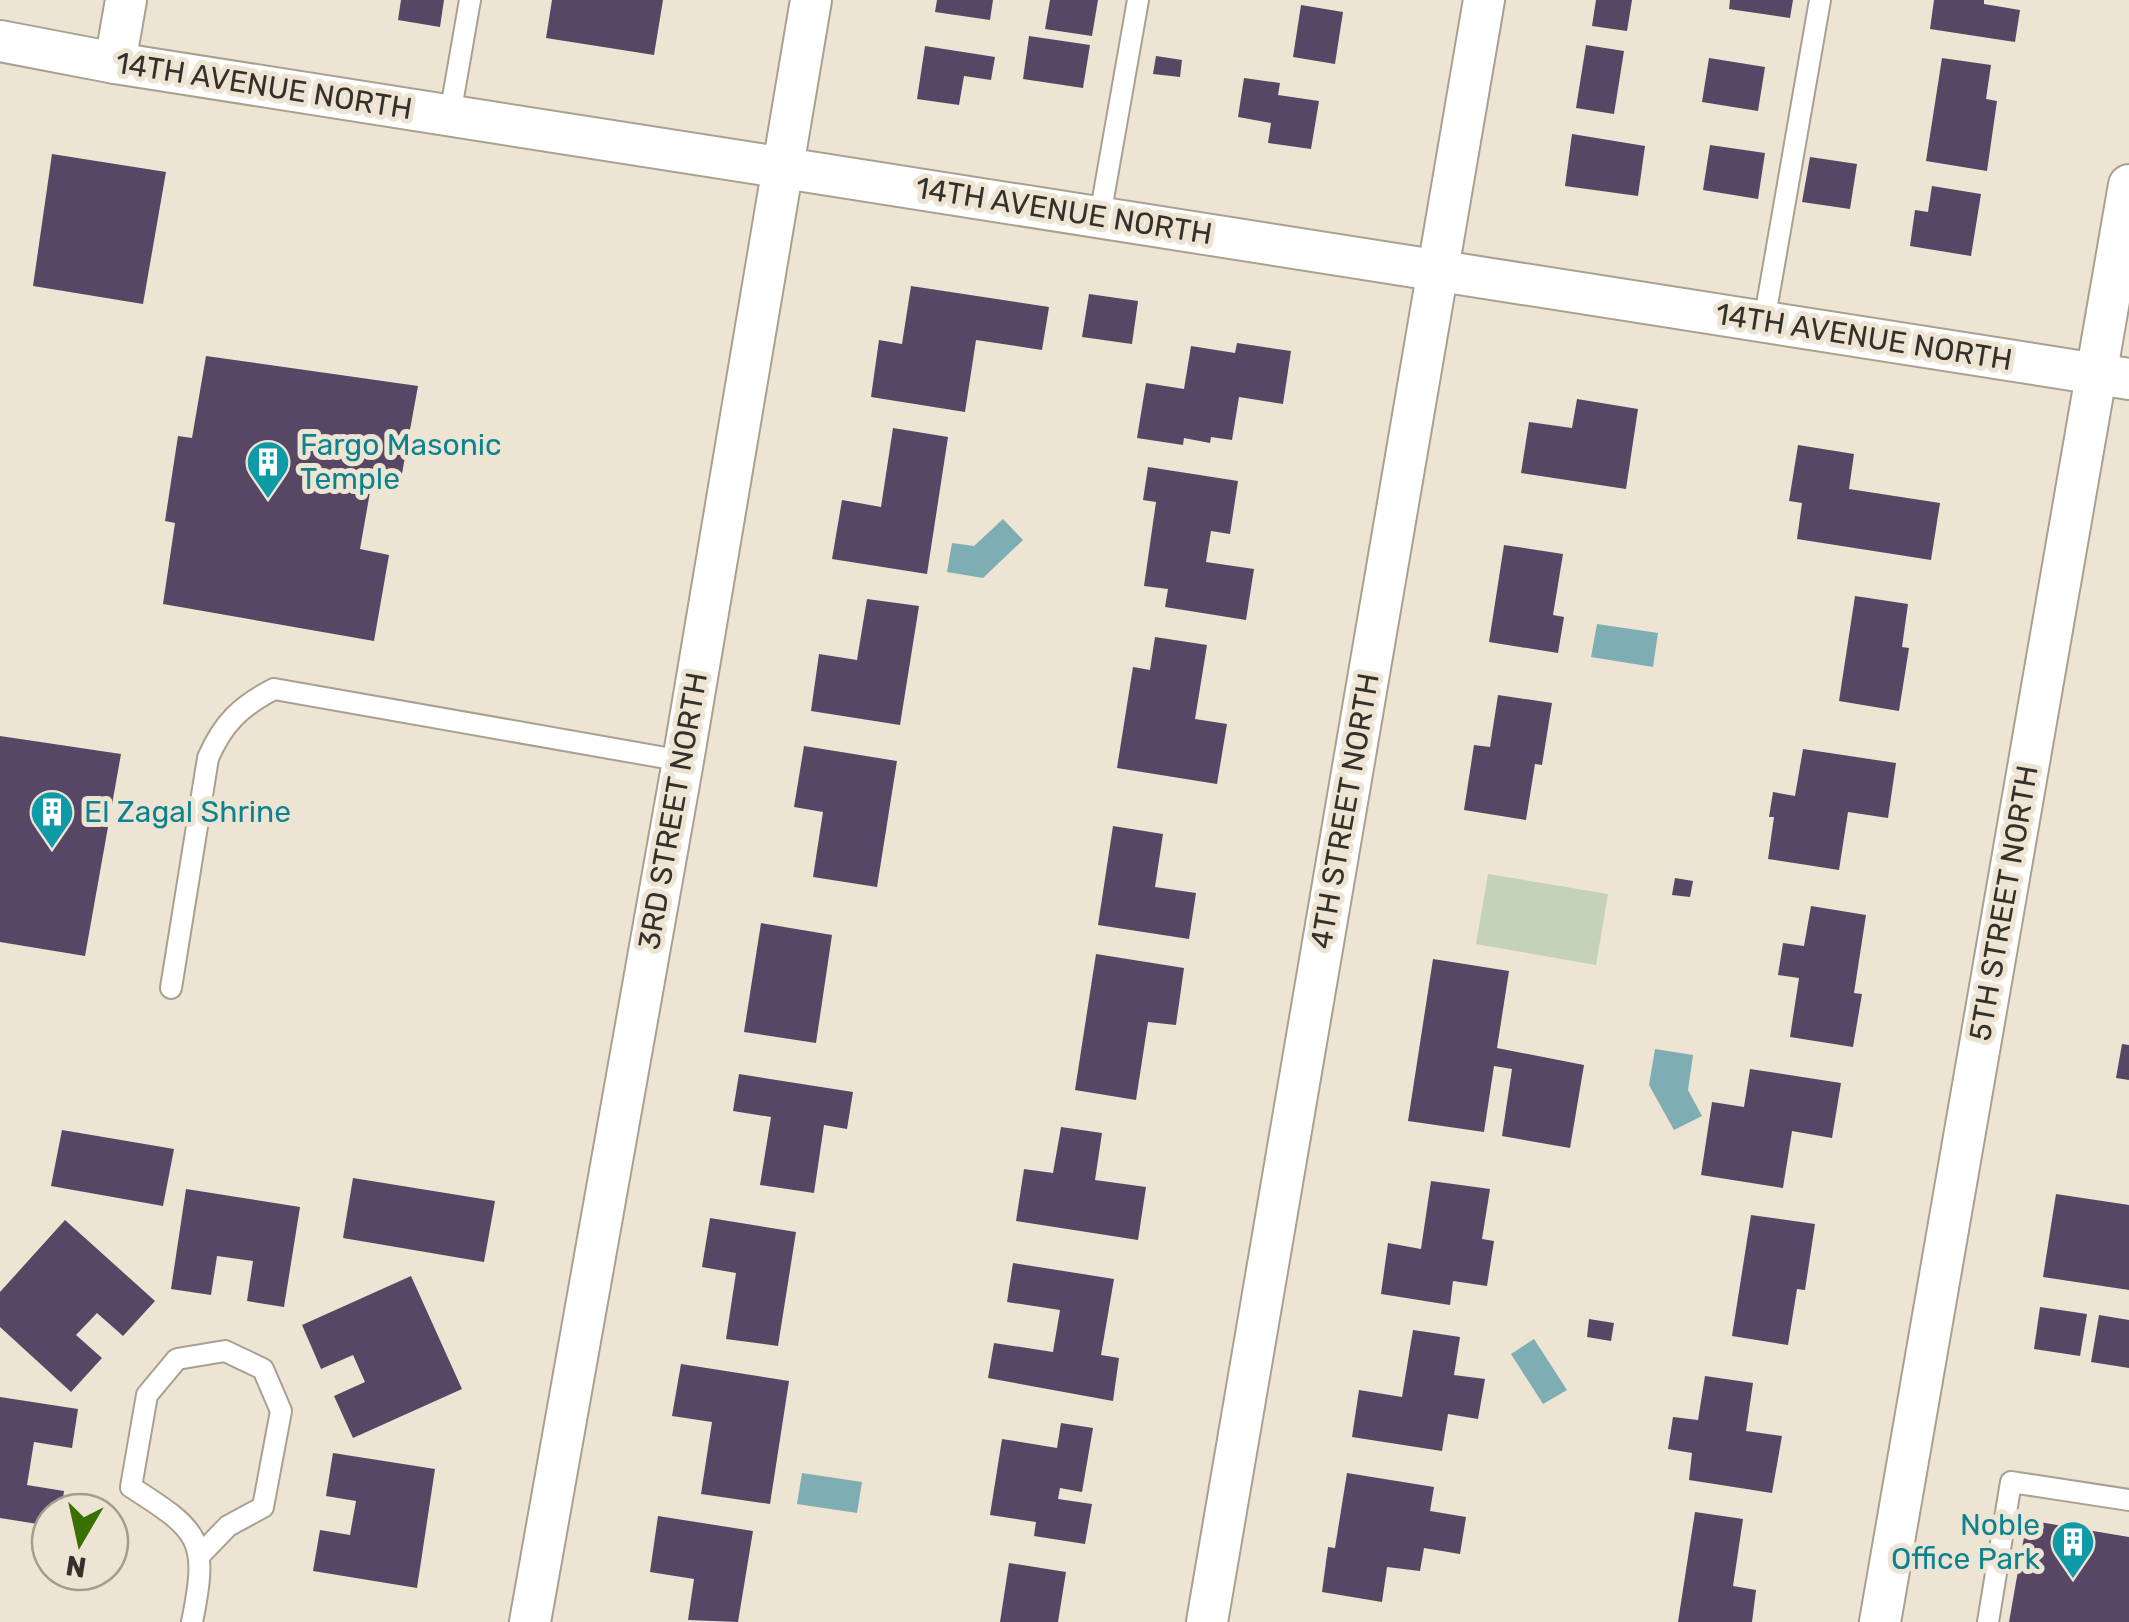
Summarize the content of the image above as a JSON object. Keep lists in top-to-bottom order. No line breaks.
{"streets":{"street":["14TH AVENUE NORTH","3RD STREET NORTH","4TH STREET NORTH","5TH STREET NORTH"]},"crossings":[["14TH AVENUE NORTH","3RD STREET NORTH"],["14TH AVENUE NORTH","4TH STREET NORTH"],["14TH AVENUE NORTH","5TH STREET NORTH"]],"places":{"building":["Fargo Masonic Temple","El Zagal Shrine","Noble Office Park"]},"north":"bottom"}
